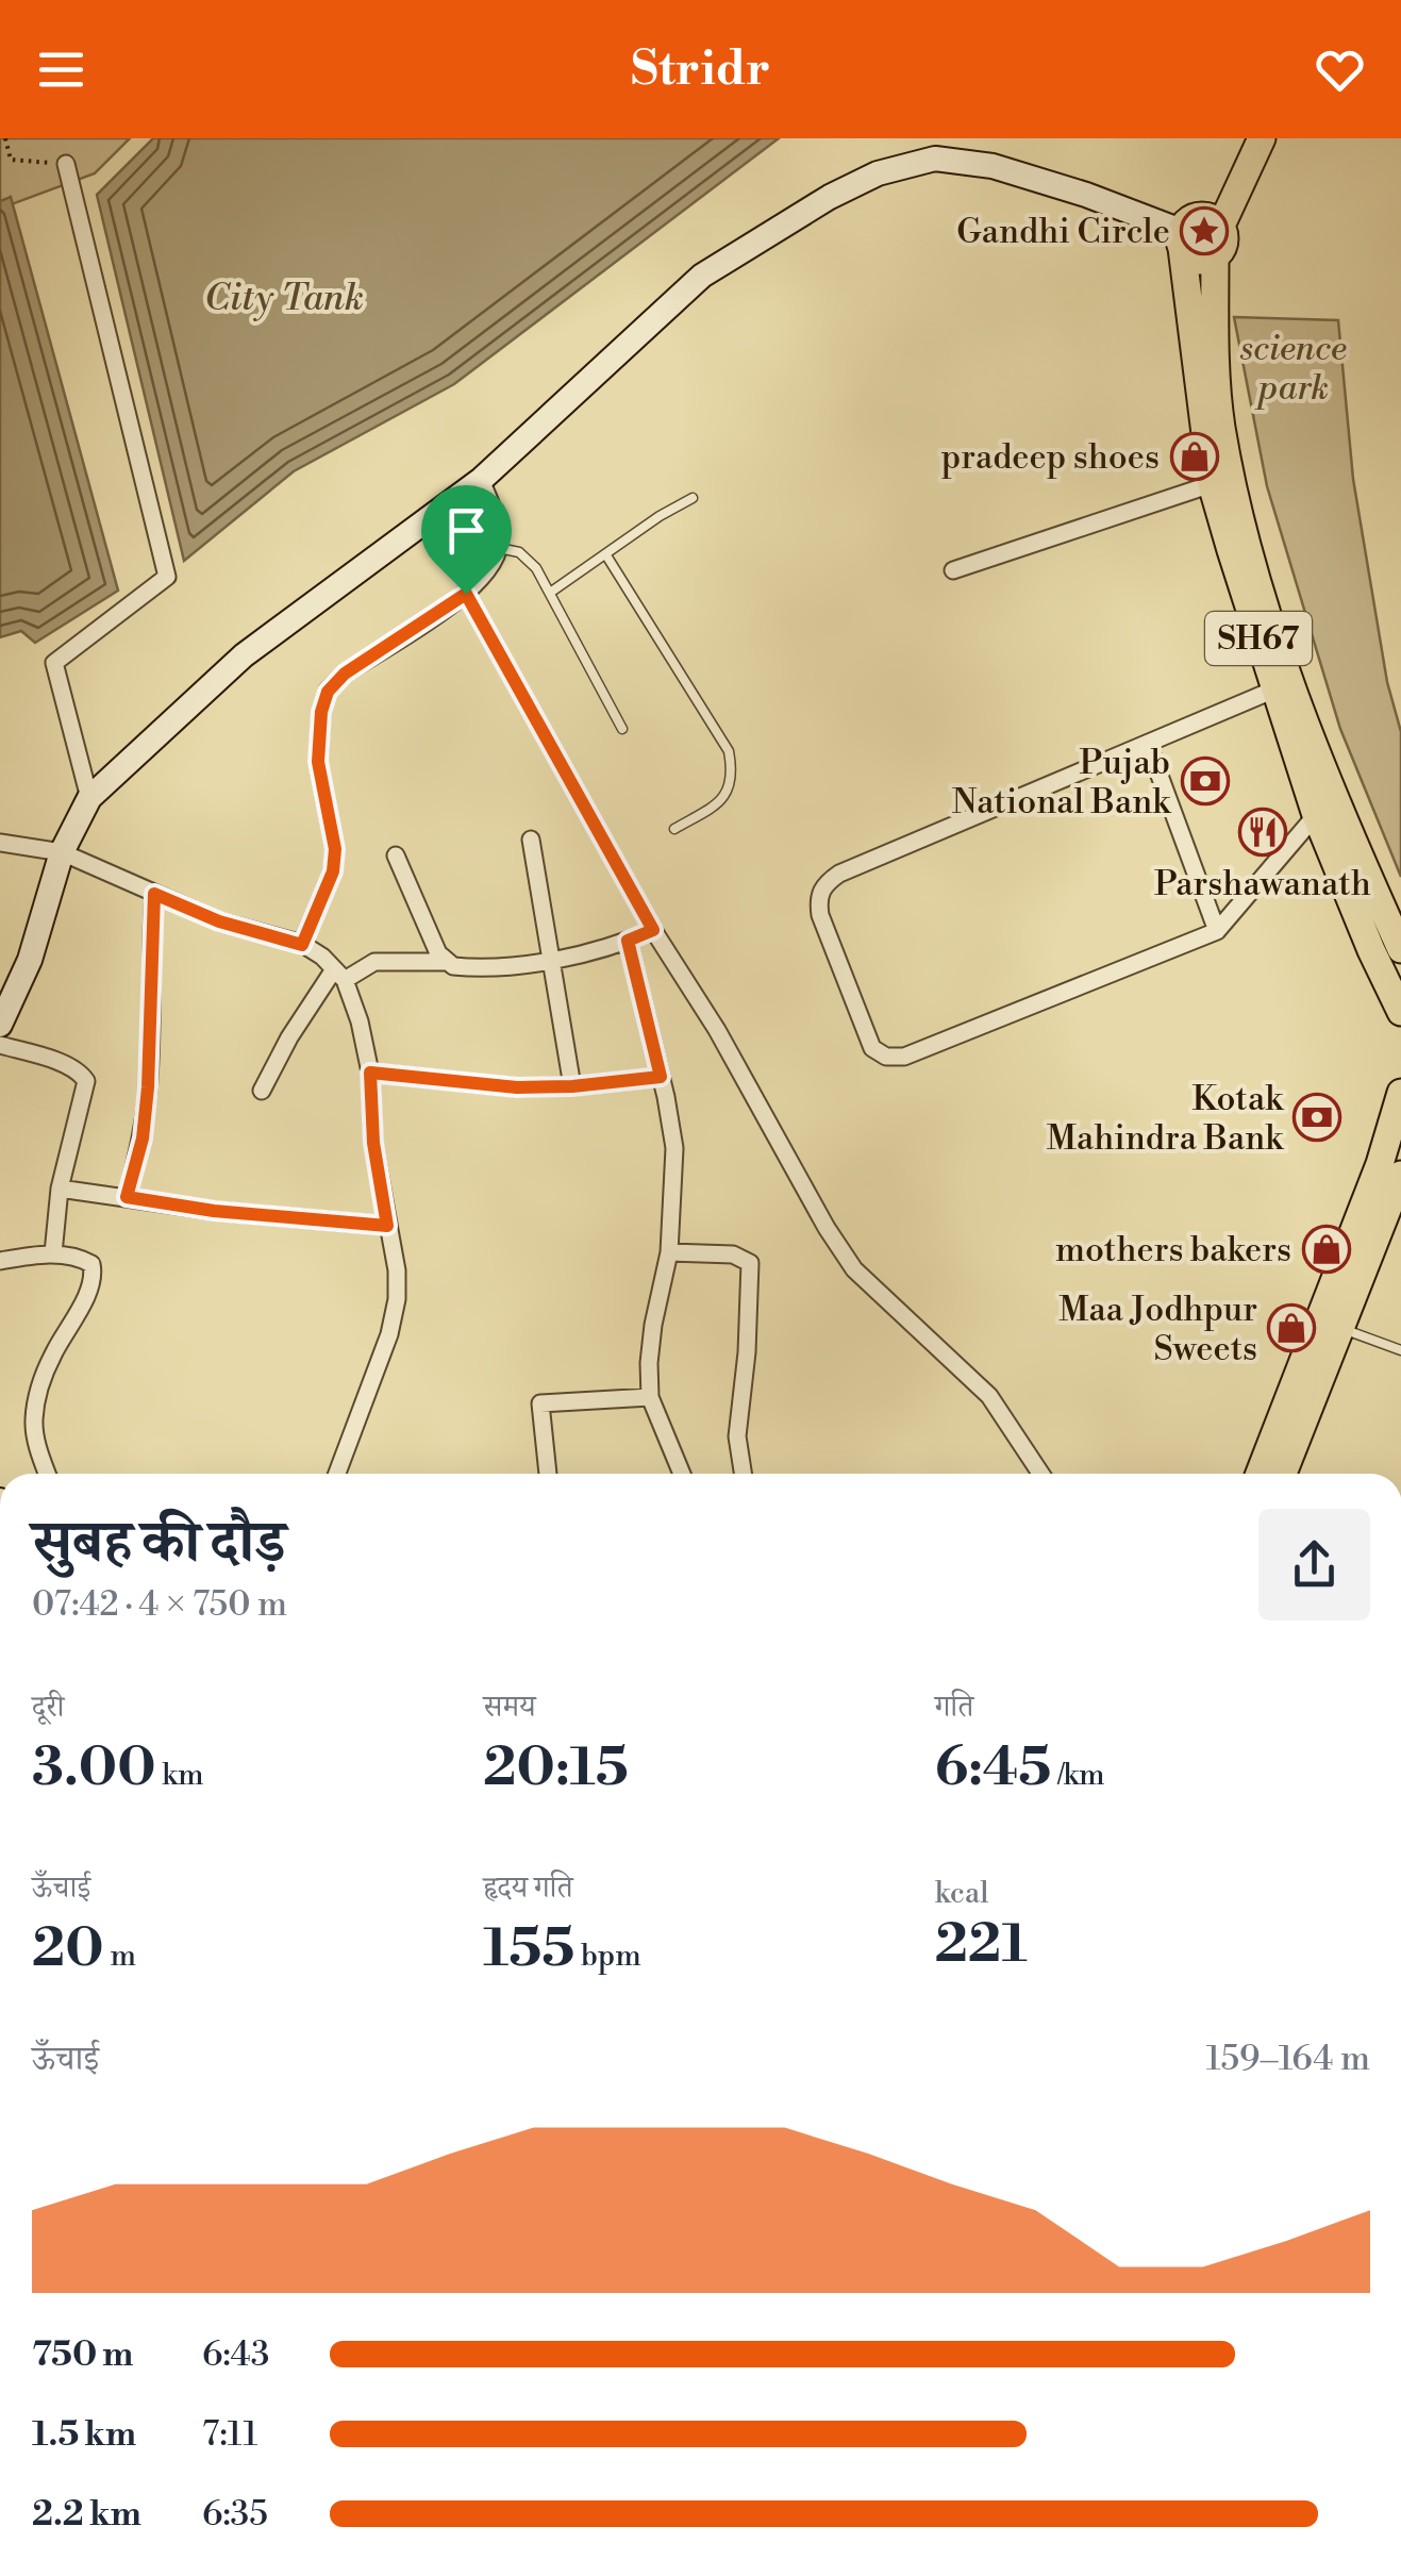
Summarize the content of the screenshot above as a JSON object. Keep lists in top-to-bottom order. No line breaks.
{"streets":{"main road":["SH67"]},"water":["City Tank"],"parks":["science park"],"places":{"place":["Gandhi Circle"],"shop":["pradeep shoes","mothers bakers","Maa Jodhpur Sweets"],"bank":["Pujab National Bank","Kotak Mahindra Bank"],"restaurant":["Parshawanath"]},"page":{"header":"Stridr","heading":["सुबह की दौड़","07:42 · 4 × 750 m"],"stats":[["दूरी","3.00 km"],["समय","20:15"],["गति","6:45 /km"],["ऊँचाई","20 m"],["हृदय गति","155 bpm"],["kcal","221"]],"chart":["ऊँचाई","159–164 m"],"list":[{"name":"750 m","note":"6:43"},{"name":"1.5 km","note":"7:11"},{"name":"2.2 km","note":"6:35"}]}}
